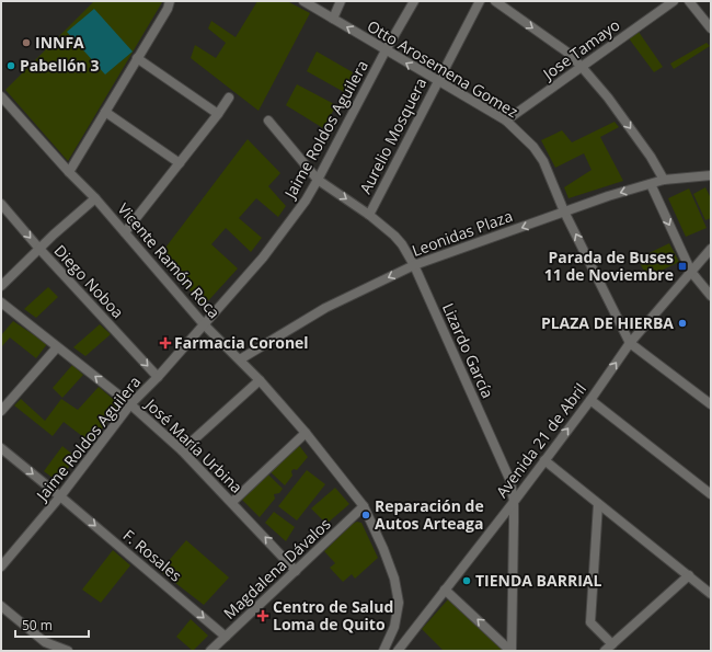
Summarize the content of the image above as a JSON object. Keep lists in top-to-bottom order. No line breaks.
{"streets":{"street":["Jose Tamayo","Otto Arosemena Gomez","Jaime Roldos Aguilera","Aurelio Mosquera","Leonidas Plaza","Vicente Ramón Roca","Diego Noboa","Lizardo García","Avenida 21 de Abril","José María Urbina","F. Rosales","Magdalena Dávalos"]},"crossings":[["Jose Tamayo","Otto Arosemena Gomez"],["Otto Arosemena Gomez","Jaime Roldos Aguilera"],["Otto Arosemena Gomez","Aurelio Mosquera"],["Otto Arosemena Gomez","Leonidas Plaza"],["Otto Arosemena Gomez","Avenida 21 de Abril"],["Jaime Roldos Aguilera","Vicente Ramón Roca"],["Jaime Roldos Aguilera","Diego Noboa"],["Jaime Roldos Aguilera","Lizardo García"],["Jaime Roldos Aguilera","José María Urbina"],["Jaime Roldos Aguilera","F. Rosales"],["Aurelio Mosquera","Lizardo García"],["Leonidas Plaza","Vicente Ramón Roca"],["Leonidas Plaza","Lizardo García"],["Vicente Ramón Roca","Magdalena Dávalos"],["Lizardo García","Avenida 21 de Abril"],["José María Urbina","Magdalena Dávalos"],["F. Rosales","Magdalena Dávalos"]],"one_way":["Otto Arosemena Gomez","Leonidas Plaza","Diego Noboa","José María Urbina","F. Rosales"],"places":{"other":["INNFA","Pabellón 3","PLAZA DE HIERBA","Reparación de Autos Arteaga","TIENDA BARRIAL"],"transit":["Parada de Buses 11 de Noviembre"],"health":["Farmacia Coronel","Centro de Salud Loma de Quito"]},"scale_bar":"50 m"}
